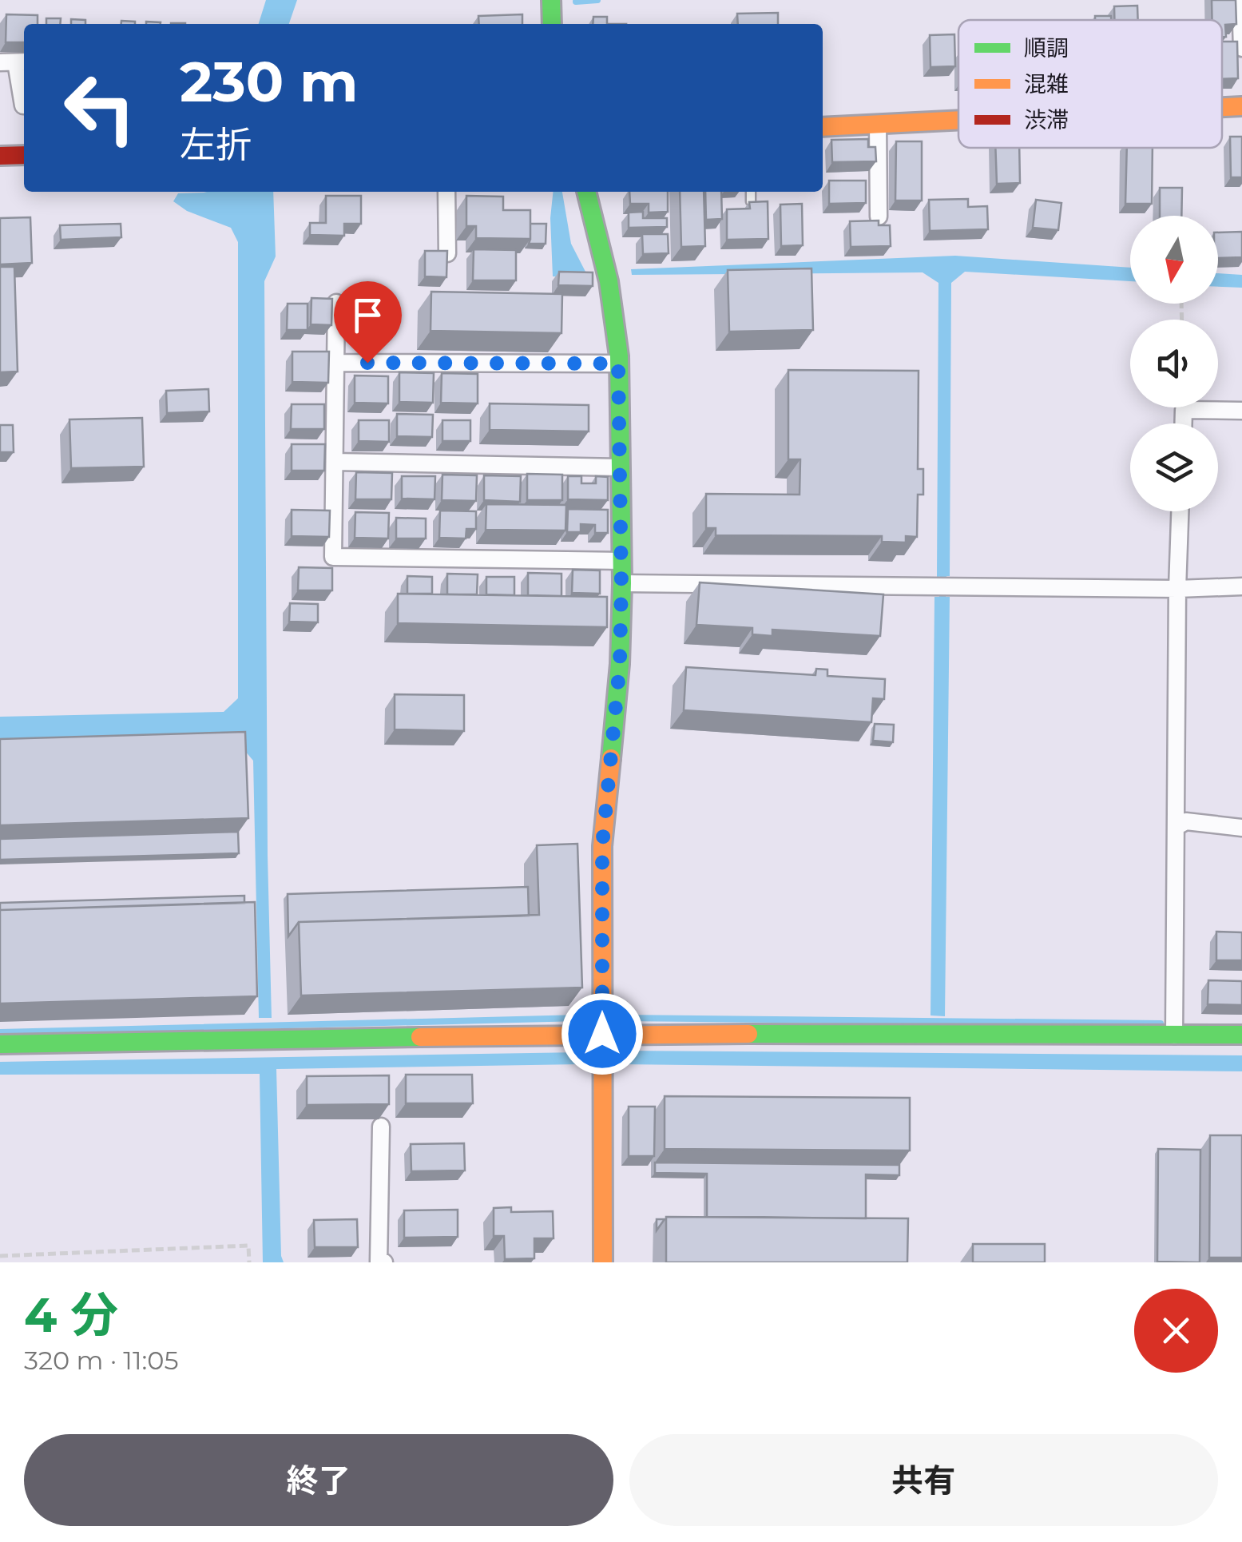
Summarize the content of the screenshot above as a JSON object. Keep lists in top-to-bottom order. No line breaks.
{"legend":["順調","混雑","渋滞"],"north":"bottom","page":{"turn":["230 m","左折"],"heading":["4 分","320 m · 11:05"],"buttons":["終了","共有"]}}
